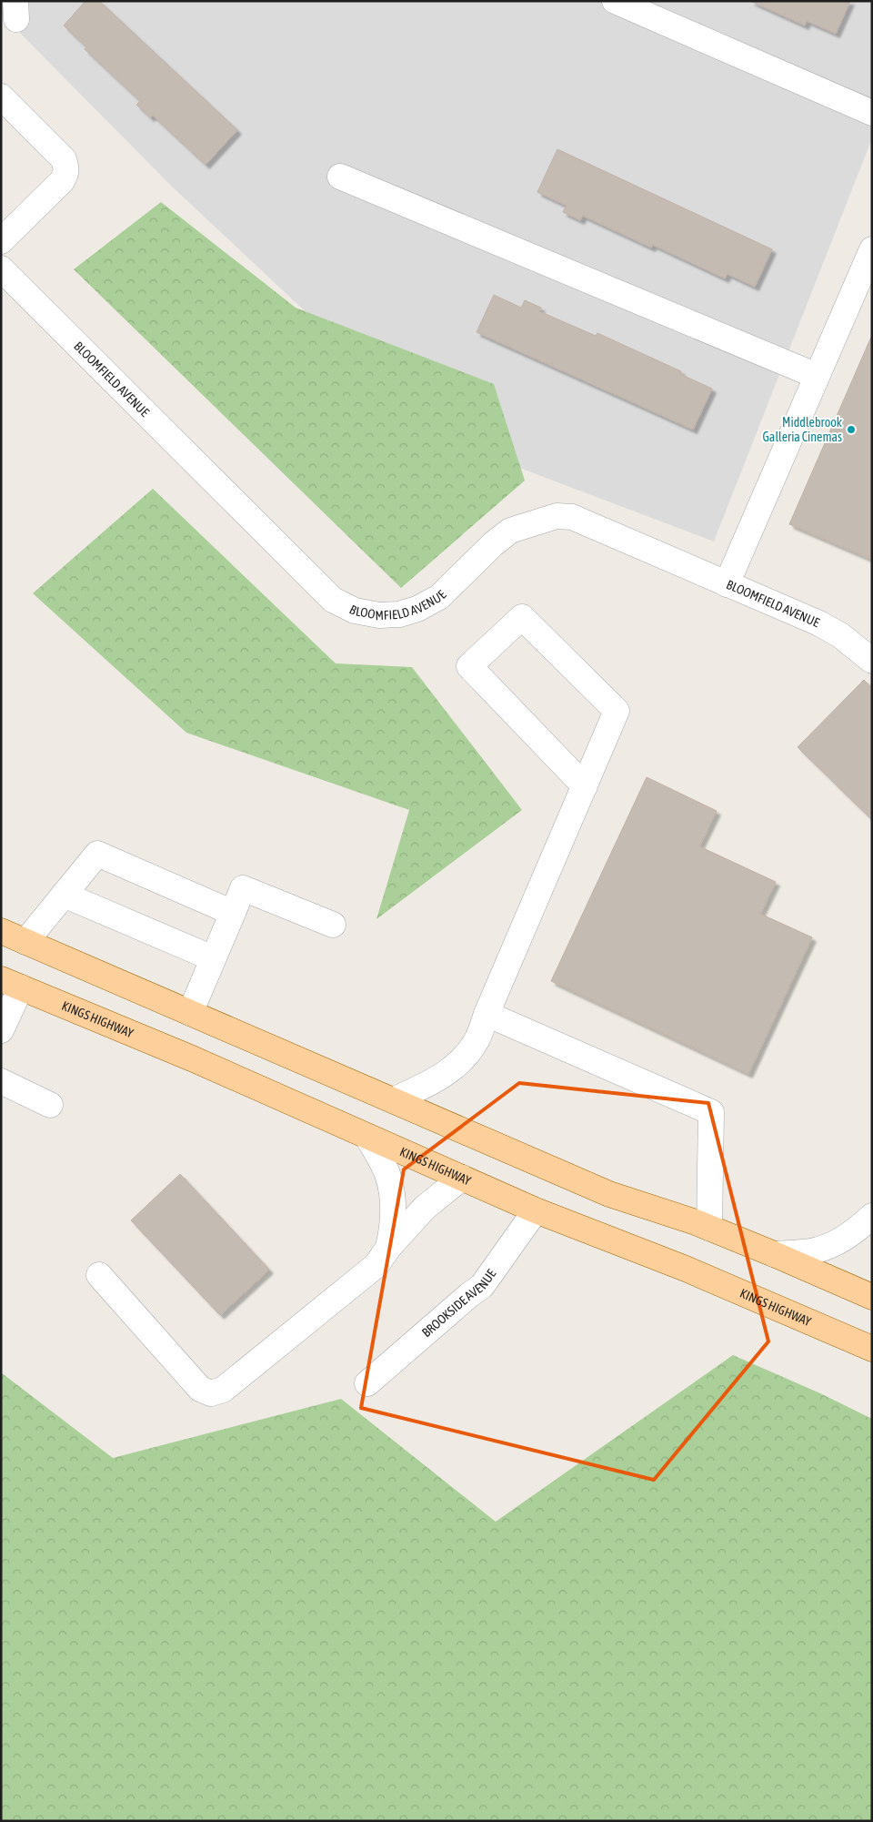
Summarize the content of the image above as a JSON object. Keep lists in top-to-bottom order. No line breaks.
{"streets":{"main road":["KINGS HIGHWAY"],"street":["BLOOMFIELD AVENUE","BROOKSIDE AVENUE"]},"crossings":[["KINGS HIGHWAY","BROOKSIDE AVENUE"]],"places":["Middlebrook Galleria Cinemas"]}
